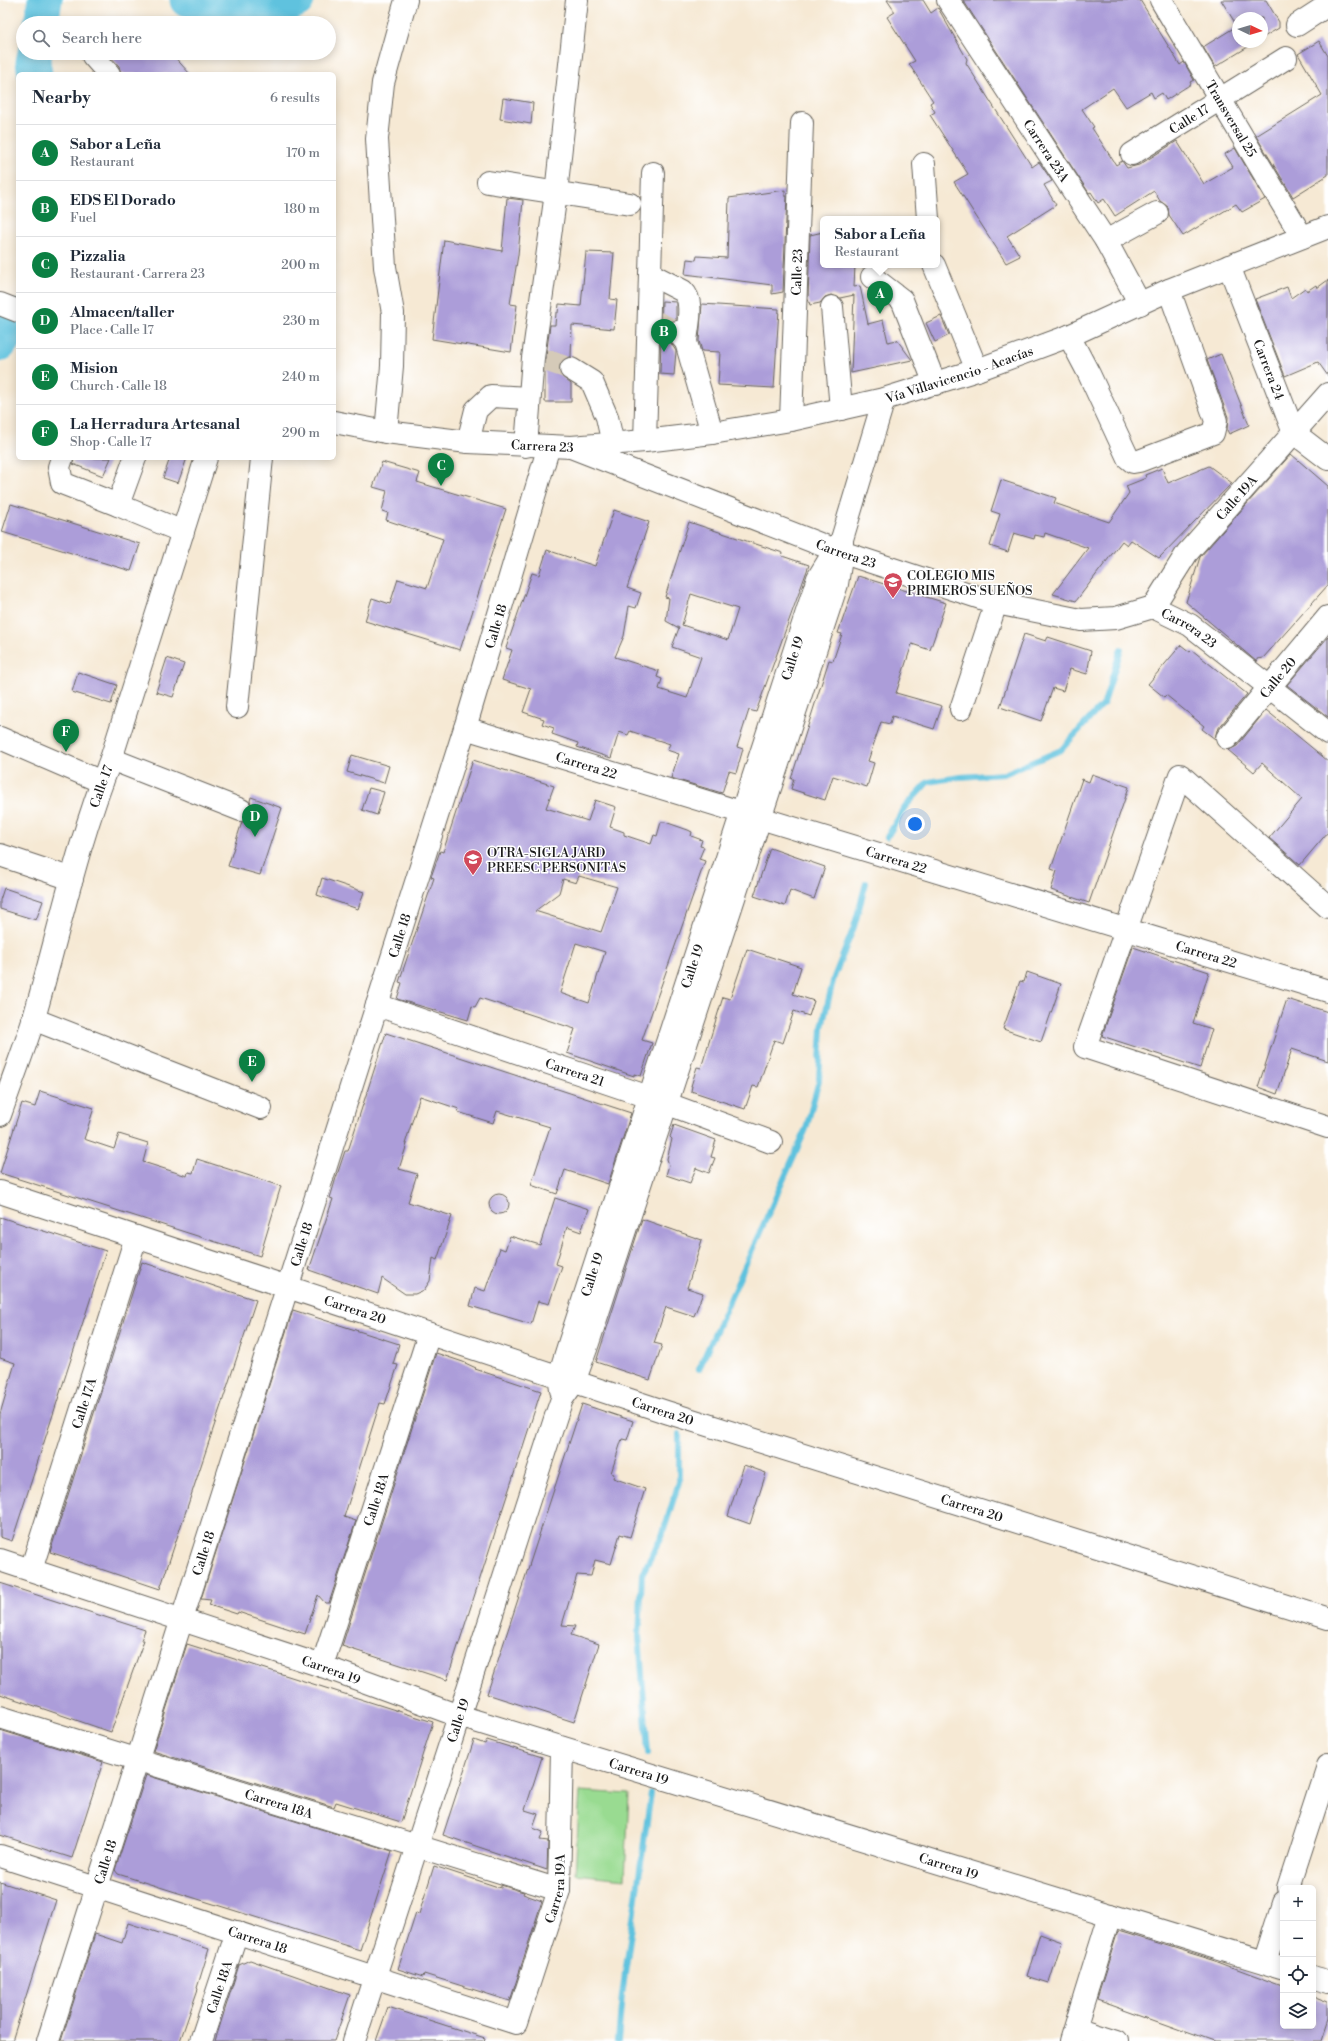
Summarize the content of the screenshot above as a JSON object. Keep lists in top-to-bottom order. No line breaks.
{"streets":{"street":["Transversal 25","Calle 17","Carrera 23A","Calle 23","Carrera 24","Vía Villavicencio - Acacías","Carrera 23","Calle 19A","Calle 18","Calle 19","Calle 20","Carrera 22","Carrera 21","Carrera 20","Calle 17A","Calle 18A","Carrera 19","Carrera 18A","Carrera 19A","Carrera 18"]},"crossings":[["Transversal 25","Calle 17"],["Transversal 25","Vía Villavicencio - Acacías"],["Carrera 23A","Vía Villavicencio - Acacías"],["Calle 23","Vía Villavicencio - Acacías"],["Carrera 24","Vía Villavicencio - Acacías"],["Carrera 24","Calle 19A"],["Vía Villavicencio - Acacías","Carrera 23"],["Vía Villavicencio - Acacías","Calle 19"],["Carrera 23","Calle 19A"],["Carrera 23","Calle 18"],["Carrera 23","Calle 19"],["Carrera 23","Calle 20"],["Calle 18","Carrera 22"],["Calle 18","Carrera 21"],["Calle 18","Carrera 20"],["Calle 18","Carrera 19"],["Calle 18","Carrera 18A"],["Calle 18","Carrera 18"],["Calle 19","Carrera 22"],["Calle 19","Carrera 21"],["Calle 19","Carrera 20"],["Calle 19","Carrera 19"],["Calle 19","Carrera 18A"],["Calle 19","Carrera 18"],["Carrera 20","Calle 17A"],["Carrera 20","Calle 18A"],["Calle 17A","Carrera 19"],["Calle 18A","Carrera 19"],["Calle 18A","Carrera 18"],["Carrera 19","Carrera 19A"],["Carrera 18A","Carrera 19A"],["Carrera 19A","Carrera 18"]],"places":{"school or university":["COLEGIO MIS PRIMEROS SUEÑOS","OTRA-SIGLA JARD PREESC PERSONITAS"]},"north":"right","page":{"search":"Search here","heading":["Nearby","6 results"],"list":[{"mark":"A","name":"Sabor a Leña","note":"Restaurant","value":"170 m"},{"mark":"B","name":"EDS El Dorado","note":"Fuel","value":"180 m"},{"mark":"C","name":"Pizzalia","note":"Restaurant · Carrera 23","value":"200 m"},{"mark":"D","name":"Almacen/taller","note":"Place · Calle 17","value":"230 m"},{"mark":"E","name":"Mision","note":"Church · Calle 18","value":"240 m"},{"mark":"F","name":"La Herradura Artesanal","note":"Shop · Calle 17","value":"290 m"}],"popup":["Sabor a Leña","Restaurant"],"pins":["A","B","C","F","D","E"],"map_buttons":["+","−"]}}
